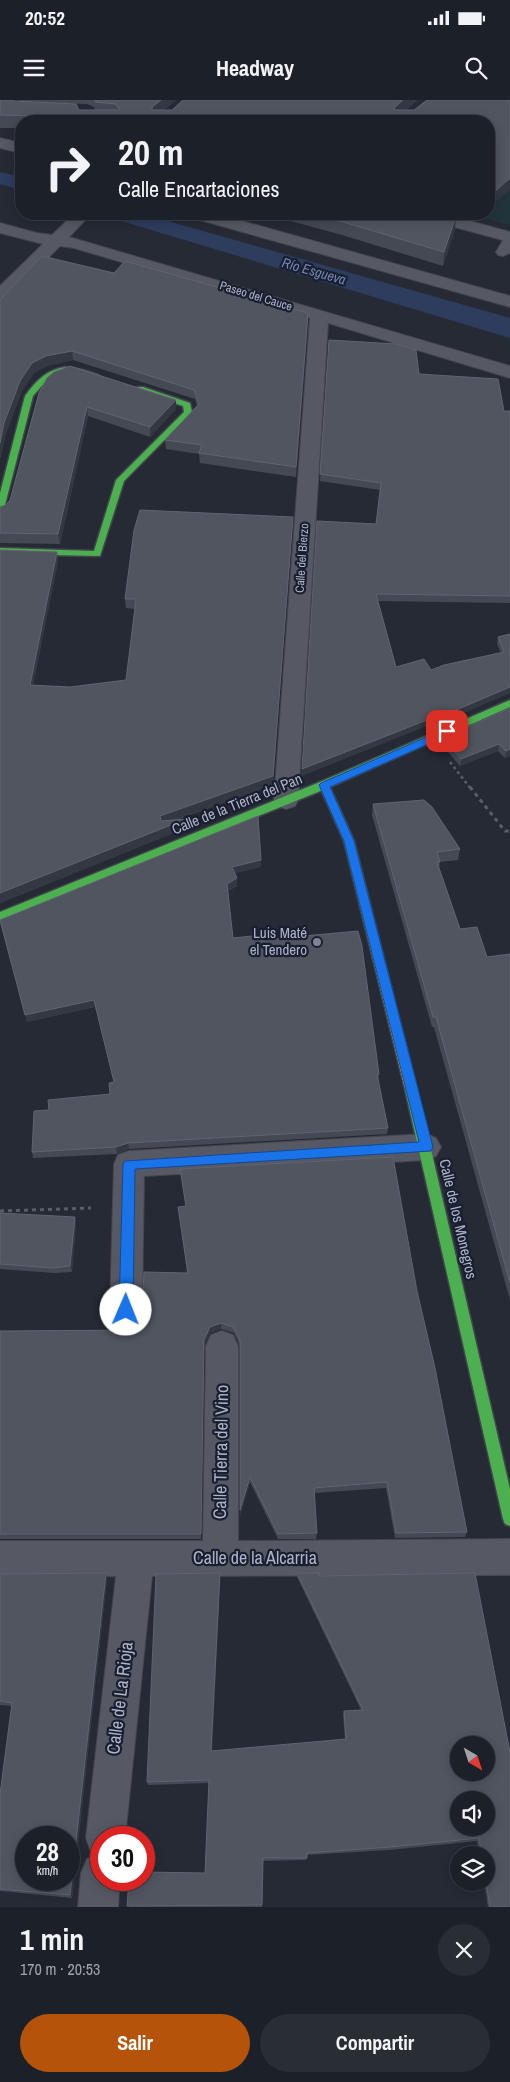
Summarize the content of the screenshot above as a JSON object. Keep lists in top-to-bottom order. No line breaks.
{"streets":{"street":["Paseo del Cauce","Calle del Bierzo","Calle de la Tierra del Pan","Calle de los Monegros","Calle Tierra del Vino","Calle de la Alcarria","Calle de La Rioja"]},"crossings":[["Paseo del Cauce","Calle del Bierzo"],["Calle del Bierzo","Calle de la Tierra del Pan"],["Calle de la Tierra del Pan","Calle de los Monegros"],["Calle Tierra del Vino","Calle de la Alcarria"],["Calle de la Alcarria","Calle de La Rioja"]],"water":["Río Esgueva"],"places":["Luis Maté el Tendero"],"north":"bottom right","page":{"status":"20:52","header":"Headway","turn":["20 m","Calle Encartaciones"],"speed":"28 km/h","limit":"30","heading":["1 min","170 m · 20:53"],"buttons":["Salir","Compartir"]}}
